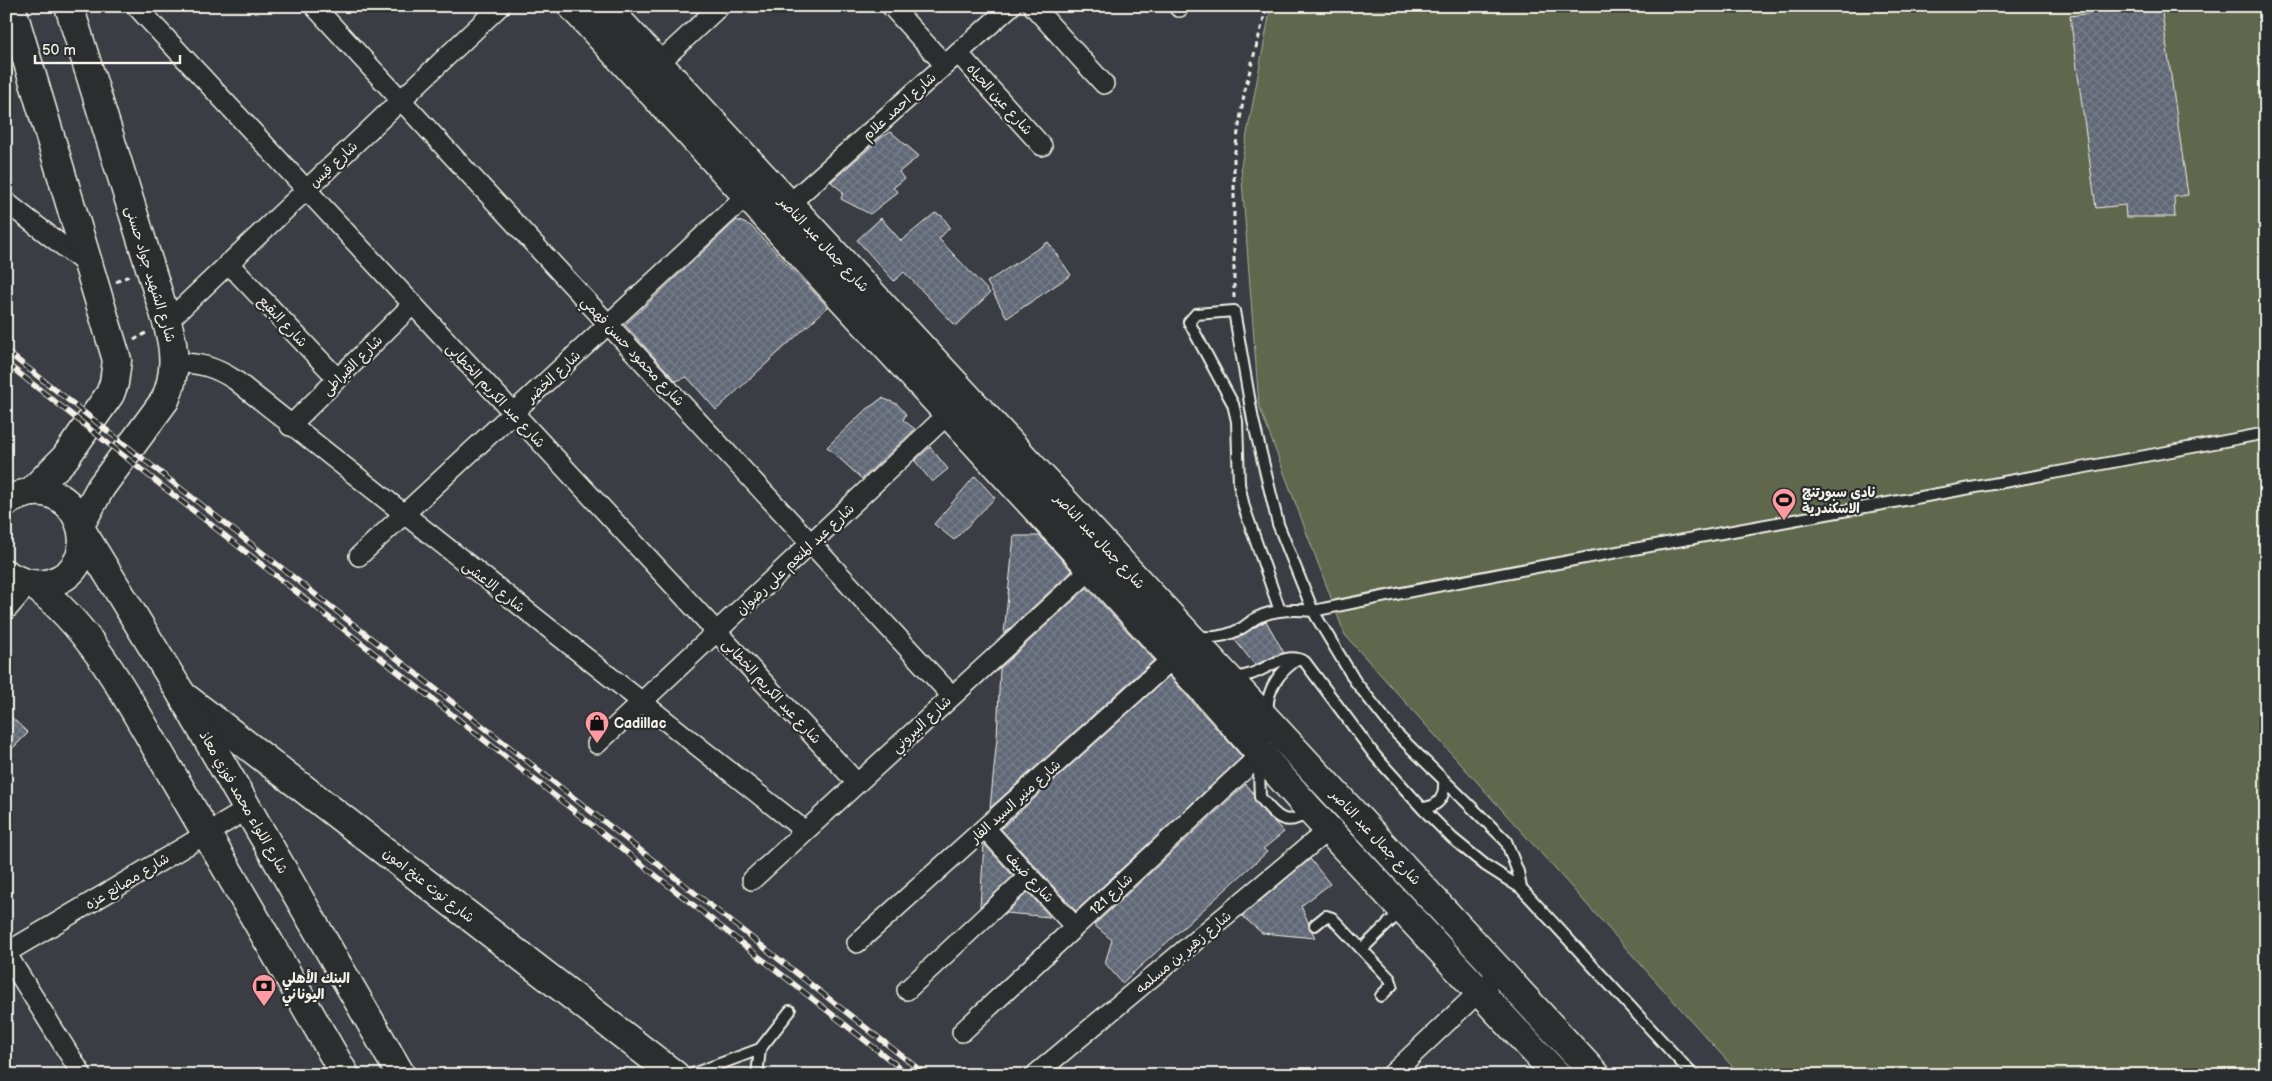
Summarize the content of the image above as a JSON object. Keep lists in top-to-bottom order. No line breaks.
{"streets":{"main road":["شارع جمال عبد الناصر","شارع الشهيد جواد حسنى","شارع اللواء محمد فوزي معاذ","شارع توت عنخ امون"],"street":["شارع عين الحياه","شارع احمد علام","شارع قيس","شارع البقيع","شارع محمود حسن فهمي","شارع القيراطى","شارع الخضر","شارع عبد الكريم الخطابى","شارع عبد المنعم على رضوان","شارع الاعشى","شارع البيروني","شارع منير السيد الفار","شارع ضيف","شارع مصانع عزه","شارع 121","شارع زهير بن مسلمه"]},"crossings":[["شارع عين الحياه","شارع احمد علام"],["شارع احمد علام","شارع جمال عبد الناصر"],["شارع قيس","شارع الشهيد جواد حسنى"],["شارع قيس","شارع البقيع"],["شارع قيس","شارع محمود حسن فهمي"],["شارع قيس","شارع عبد الكريم الخطابى"],["شارع جمال عبد الناصر","شارع الخضر"],["شارع جمال عبد الناصر","شارع عبد المنعم على رضوان"],["شارع جمال عبد الناصر","شارع البيروني"],["شارع جمال عبد الناصر","شارع منير السيد الفار"],["شارع جمال عبد الناصر","شارع 121"],["شارع جمال عبد الناصر","شارع زهير بن مسلمه"],["شارع الشهيد جواد حسنى","شارع الاعشى"],["شارع الشهيد جواد حسنى","شارع اللواء محمد فوزي معاذ"],["شارع البقيع","شارع القيراطى"],["شارع محمود حسن فهمي","شارع الخضر"],["شارع محمود حسن فهمي","شارع عبد المنعم على رضوان"],["شارع محمود حسن فهمي","شارع البيروني"],["شارع القيراطى","شارع عبد الكريم الخطابى"],["شارع القيراطى","شارع الاعشى"],["شارع الخضر","شارع عبد الكريم الخطابى"],["شارع الخضر","شارع الاعشى"],["شارع عبد الكريم الخطابى","شارع عبد المنعم على رضوان"],["شارع عبد الكريم الخطابى","شارع البيروني"],["شارع عبد المنعم على رضوان","شارع الاعشى"],["شارع الاعشى","شارع البيروني"],["شارع منير السيد الفار","شارع ضيف"],["شارع اللواء محمد فوزي معاذ","شارع مصانع عزه"],["شارع اللواء محمد فوزي معاذ","شارع توت عنخ امون"],["شارع ضيف","شارع 121"]],"places":{"sports":["نادي سبورتنج الاسكندرية"],"shop":["Cadillac"],"bank":["البنك الأهلي اليوناني"]},"scale_bar":"50 m"}
